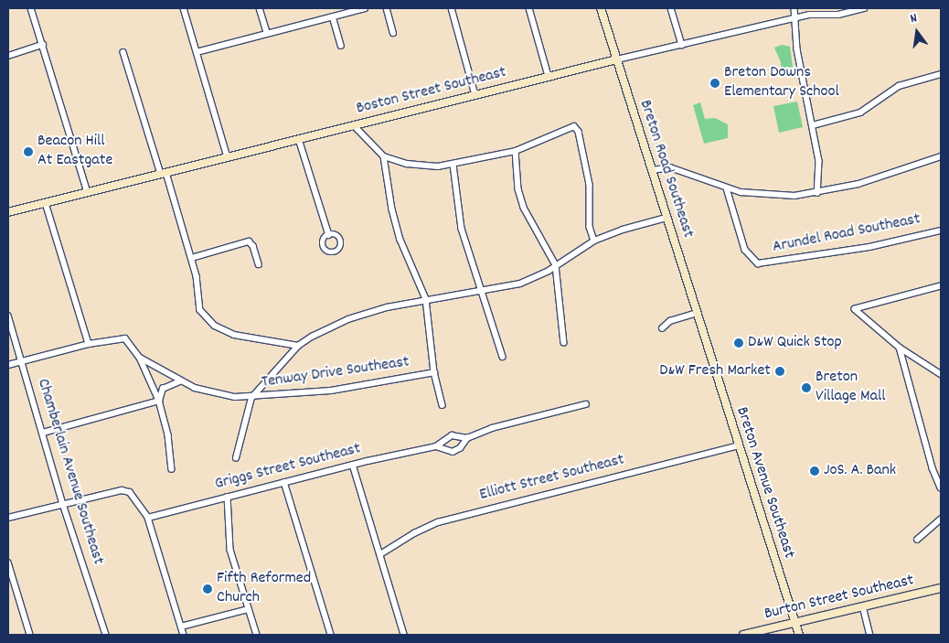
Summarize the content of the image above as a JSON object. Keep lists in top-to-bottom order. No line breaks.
{"streets":{"main road":["Boston Street Southeast","Breton Road Southeast","Breton Avenue Southeast","Burton Street Southeast"],"street":["Arundel Road Southeast","Tenway Drive Southeast","Griggs Street Southeast","Chamberlain Avenue Southeast","Elliott Street Southeast"]},"crossings":[["Boston Street Southeast","Breton Road Southeast"],["Breton Road Southeast","Breton Avenue Southeast"],["Elliott Street Southeast","Breton Avenue Southeast"],["Breton Avenue Southeast","Burton Street Southeast"]],"places":["Breton Downs Elementary School","Beacon Hill At Eastgate","D&W Quick Stop","D&W Fresh Market","Breton Village Mall","JoS. A. Bank","Fifth Reformed Church"],"north":"top"}
